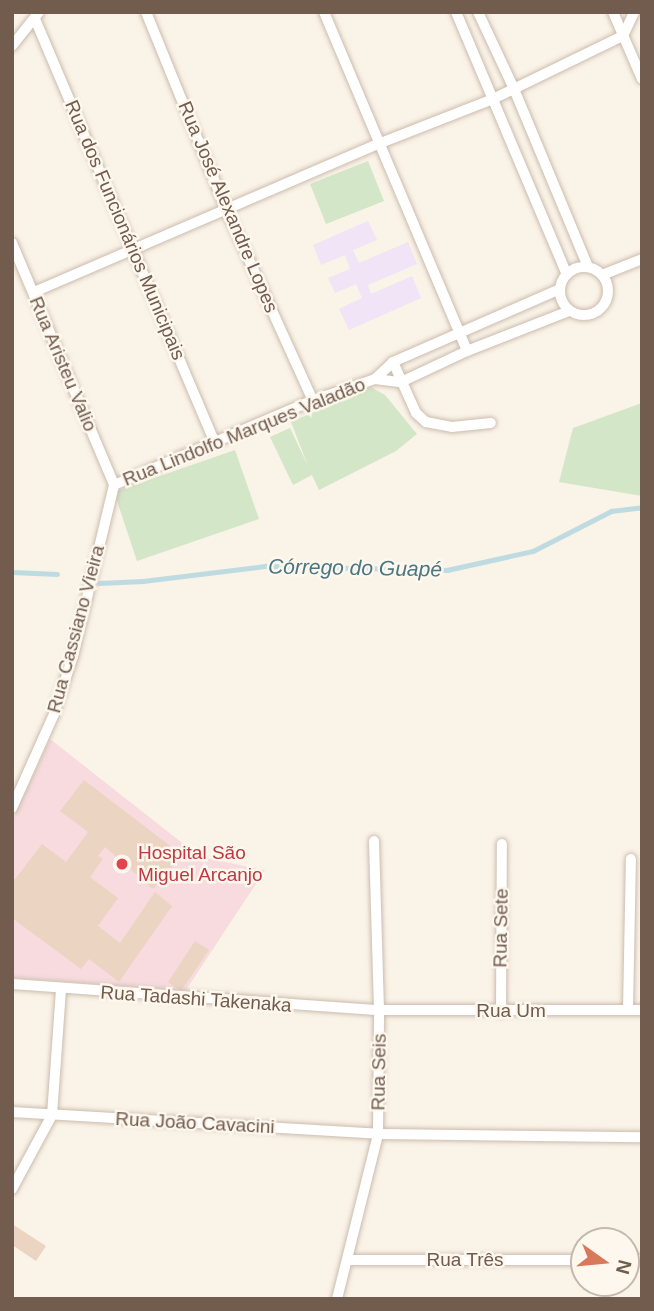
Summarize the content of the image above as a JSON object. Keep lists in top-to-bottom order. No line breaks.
{"streets":{"street":["Rua José Alexandre Lopes","Rua dos Funcionários Municipais","Rua Aristeu Valio","Rua Lindolfo Marques Valadão","Rua Cassiano Vieira","Rua Sete","Rua Tadashi Takenaka","Rua Um","Rua Seis","Rua João Cavacini","Rua Três"]},"crossings":[["Rua José Alexandre Lopes","Rua Lindolfo Marques Valadão"],["Rua dos Funcionários Municipais","Rua Lindolfo Marques Valadão"],["Rua Aristeu Valio","Rua Lindolfo Marques Valadão"],["Rua Aristeu Valio","Rua Cassiano Vieira"],["Rua Lindolfo Marques Valadão","Rua Cassiano Vieira"],["Rua Sete","Rua Um"],["Rua Tadashi Takenaka","Rua Um"],["Rua Tadashi Takenaka","Rua Seis"],["Rua Um","Rua Seis"],["Rua Seis","Rua João Cavacini"],["Rua Seis","Rua Três"]],"water":["Córrego do Guapé"],"places":["Hospital São Miguel Arcanjo"],"north":"right"}
